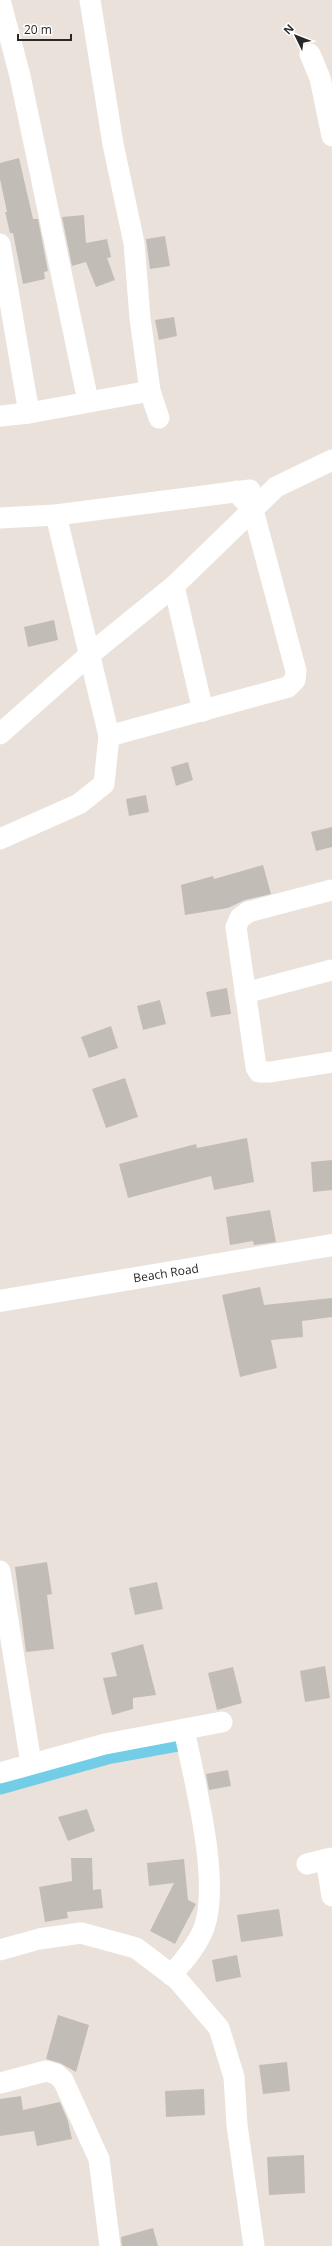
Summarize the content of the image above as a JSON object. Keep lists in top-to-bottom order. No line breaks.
{"streets":{"main road":["Beach Road"]},"scale_bar":"20 m","north":"top left"}
